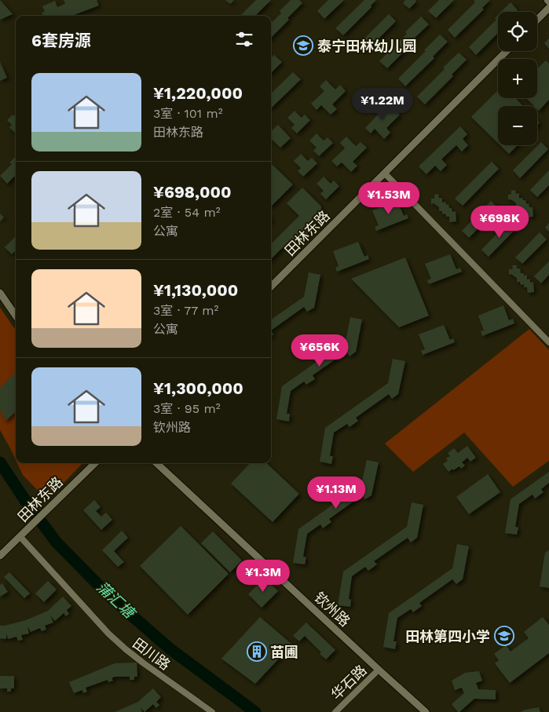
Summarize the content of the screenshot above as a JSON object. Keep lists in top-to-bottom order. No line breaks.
{"streets":{"street":["田林东路","钦州路","田川路","华石路"]},"crossings":[["田林东路","田川路"],["钦州路","华石路"]],"water":["蒲汇塘"],"places":{"school or university":["泰宁田林幼儿园","田林第四小学"],"building":["苗圃"]},"page":{"map_buttons":["+","−"],"heading":"6套房源","list":[{"name":"¥1,220,000","note":"3室 · 101 m² · 田林东路"},{"name":"¥698,000","note":"2室 · 54 m² · 公寓"},{"name":"¥1,130,000","note":"3室 · 77 m² · 公寓"},{"name":"¥1,300,000","note":"3室 · 95 m² · 钦州路"}],"price":["¥1.22M","¥1.53M","¥698K","¥656K","¥1.13M","¥1.3M"]}}
